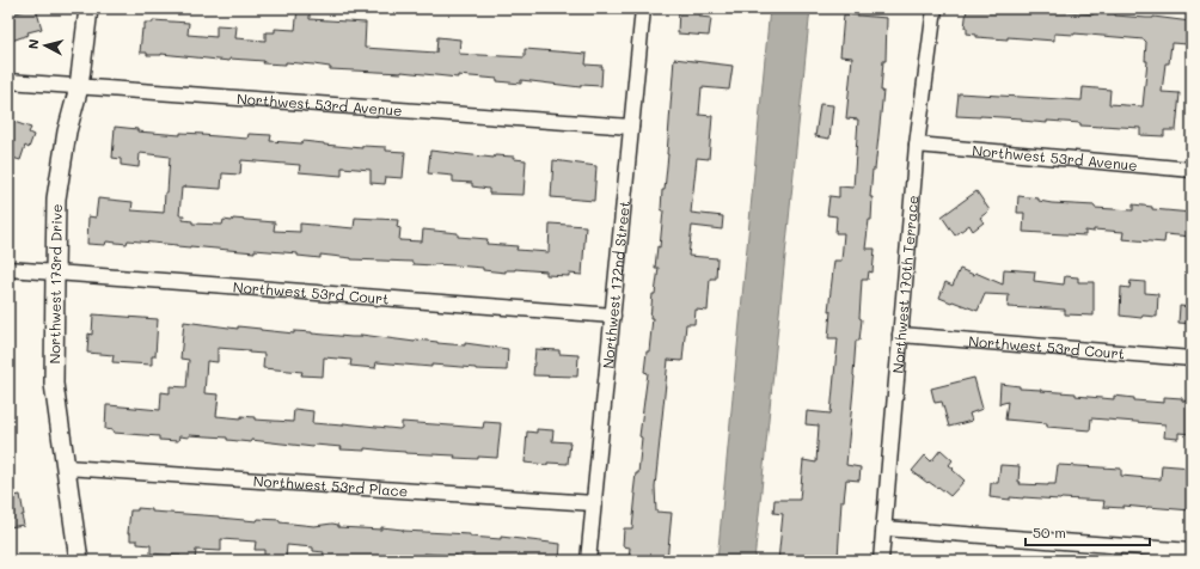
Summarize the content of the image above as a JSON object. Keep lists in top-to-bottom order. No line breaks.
{"streets":{"street":["Northwest 53rd Avenue","Northwest 173rd Drive","Northwest 172nd Street","Northwest 170th Terrace","Northwest 53rd Court","Northwest 53rd Place"]},"crossings":[["Northwest 53rd Avenue","Northwest 173rd Drive"],["Northwest 53rd Avenue","Northwest 172nd Street"],["Northwest 53rd Avenue","Northwest 170th Terrace"],["Northwest 173rd Drive","Northwest 53rd Court"],["Northwest 173rd Drive","Northwest 53rd Place"],["Northwest 172nd Street","Northwest 53rd Court"],["Northwest 172nd Street","Northwest 53rd Place"],["Northwest 170th Terrace","Northwest 53rd Court"]],"scale_bar":"50 m","north":"left"}
